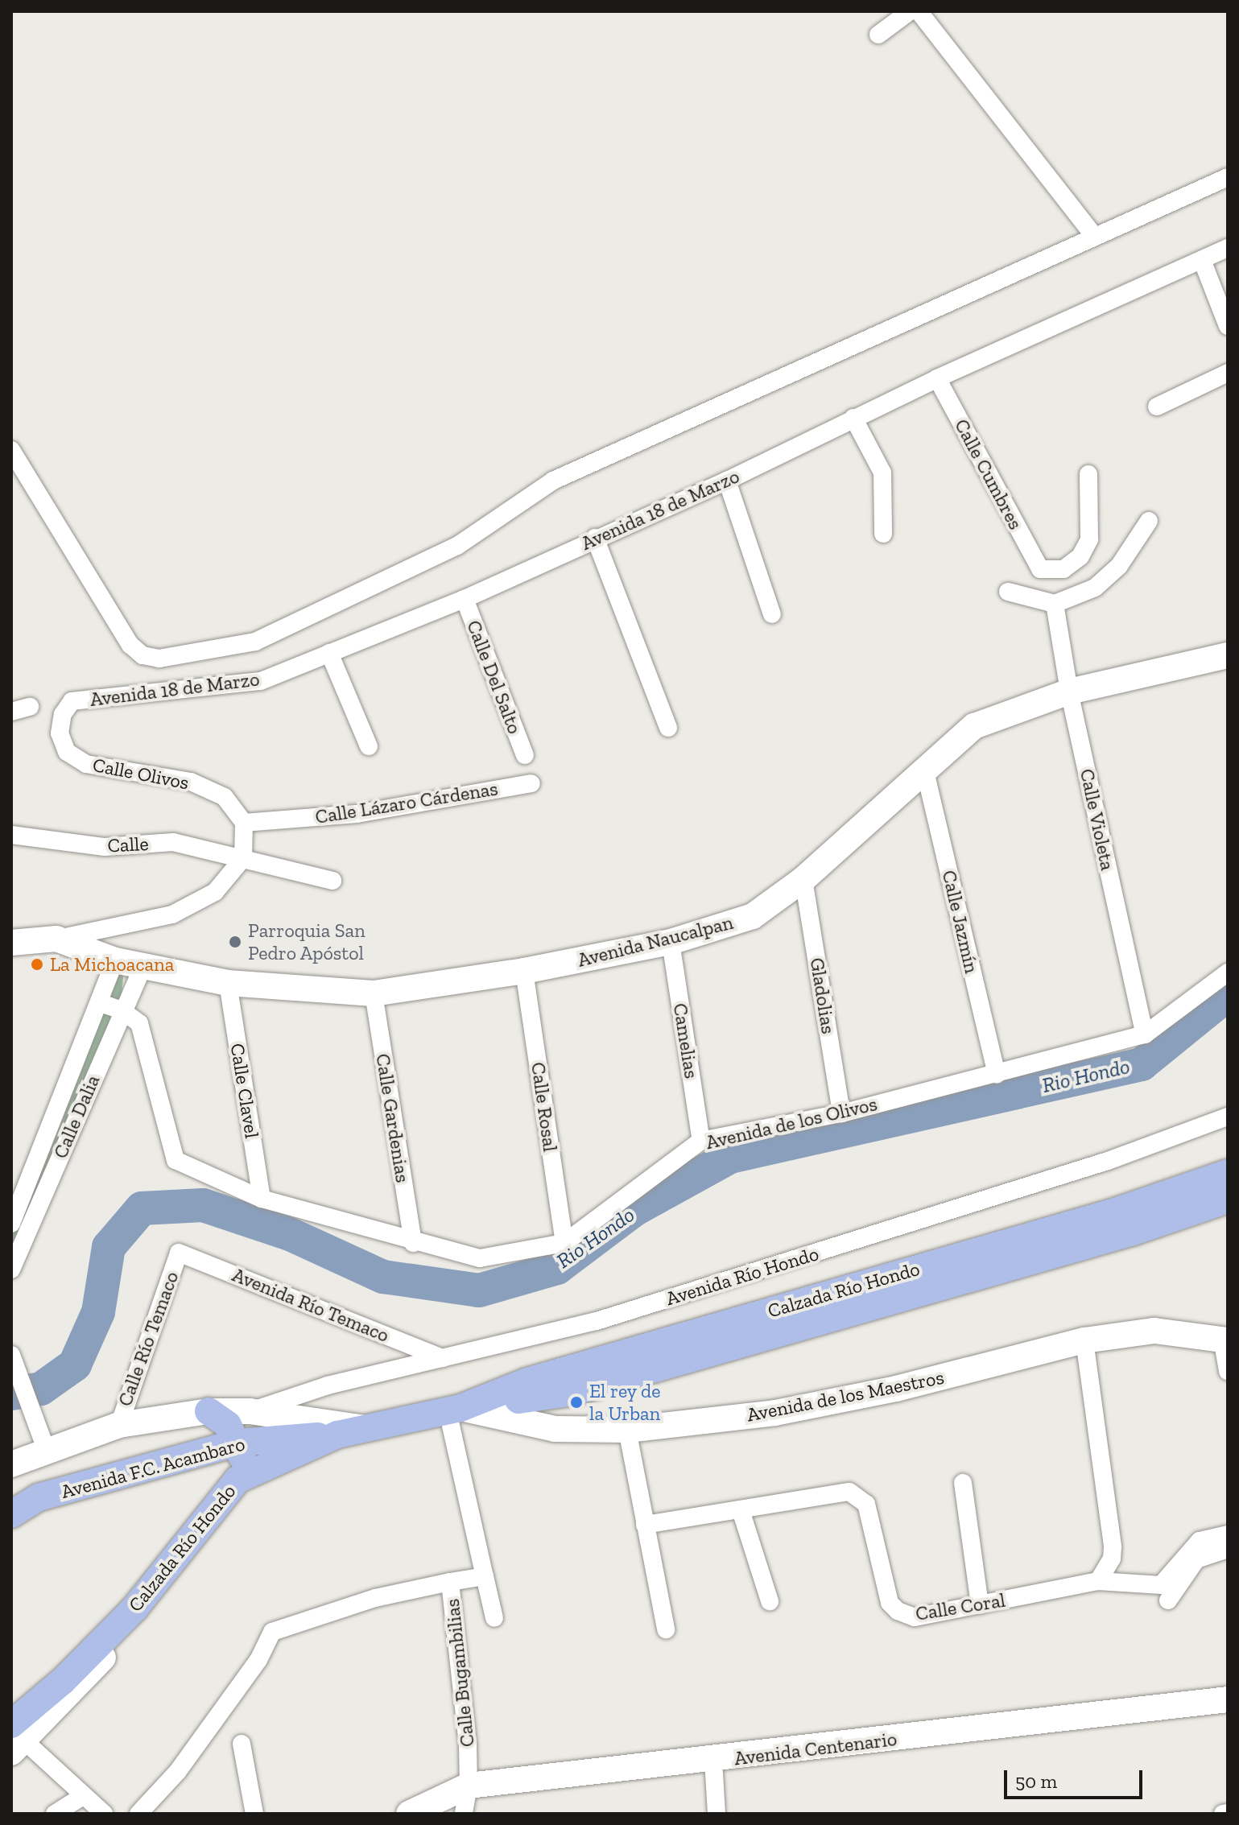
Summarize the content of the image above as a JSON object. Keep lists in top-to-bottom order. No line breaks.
{"streets":{"main road":["Avenida Naucalpan","Calzada Río Hondo","Avenida de los Maestros","Avenida F.C. Acambaro","Avenida Centenario"],"street":["Calle Cumbres","Avenida 18 de Marzo","Calle Del Salto","Calle Olivos","Calle Lázaro Cárdenas","Calle Violeta","Calle","Calle Jazmín","Gladolias","Camelias","Calle Clavel","Calle Rosal","Calle Dalia","Calle Gardenias","Avenida de los Olivos","Avenida Río Hondo","Avenida Río Temaco","Calle Río Temaco","Calle Coral","Calle Bugambilias"]},"crossings":[["Calle Cumbres","Avenida 18 de Marzo"],["Avenida 18 de Marzo","Calle Del Salto"],["Avenida 18 de Marzo","Calle Olivos"],["Calle Olivos","Calle Lázaro Cárdenas"],["Calle Violeta","Avenida Naucalpan"],["Calle Violeta","Avenida de los Olivos"],["Calle Jazmín","Avenida Naucalpan"],["Calle Jazmín","Avenida de los Olivos"],["Avenida Naucalpan","Gladolias"],["Avenida Naucalpan","Camelias"],["Avenida Naucalpan","Calle Clavel"],["Avenida Naucalpan","Calle Rosal"],["Avenida Naucalpan","Calle Dalia"],["Avenida Naucalpan","Calle Gardenias"],["Gladolias","Avenida de los Olivos"],["Camelias","Avenida de los Olivos"],["Calle Clavel","Avenida de los Olivos"],["Calle Rosal","Avenida de los Olivos"],["Calle Dalia","Avenida de los Olivos"],["Calle Gardenias","Avenida de los Olivos"],["Avenida Río Hondo","Avenida Río Temaco"],["Avenida Río Hondo","Avenida F.C. Acambaro"],["Calzada Río Hondo","Avenida de los Maestros"],["Calzada Río Hondo","Avenida F.C. Acambaro"],["Avenida Río Temaco","Calle Río Temaco"],["Calle Río Temaco","Avenida F.C. Acambaro"],["Calle Bugambilias","Avenida Centenario"]],"water":["Rio Hondo"],"places":["Parroquia San Pedro Apóstol","La Michoacana","El rey de la Urban"],"scale_bar":"50 m"}
